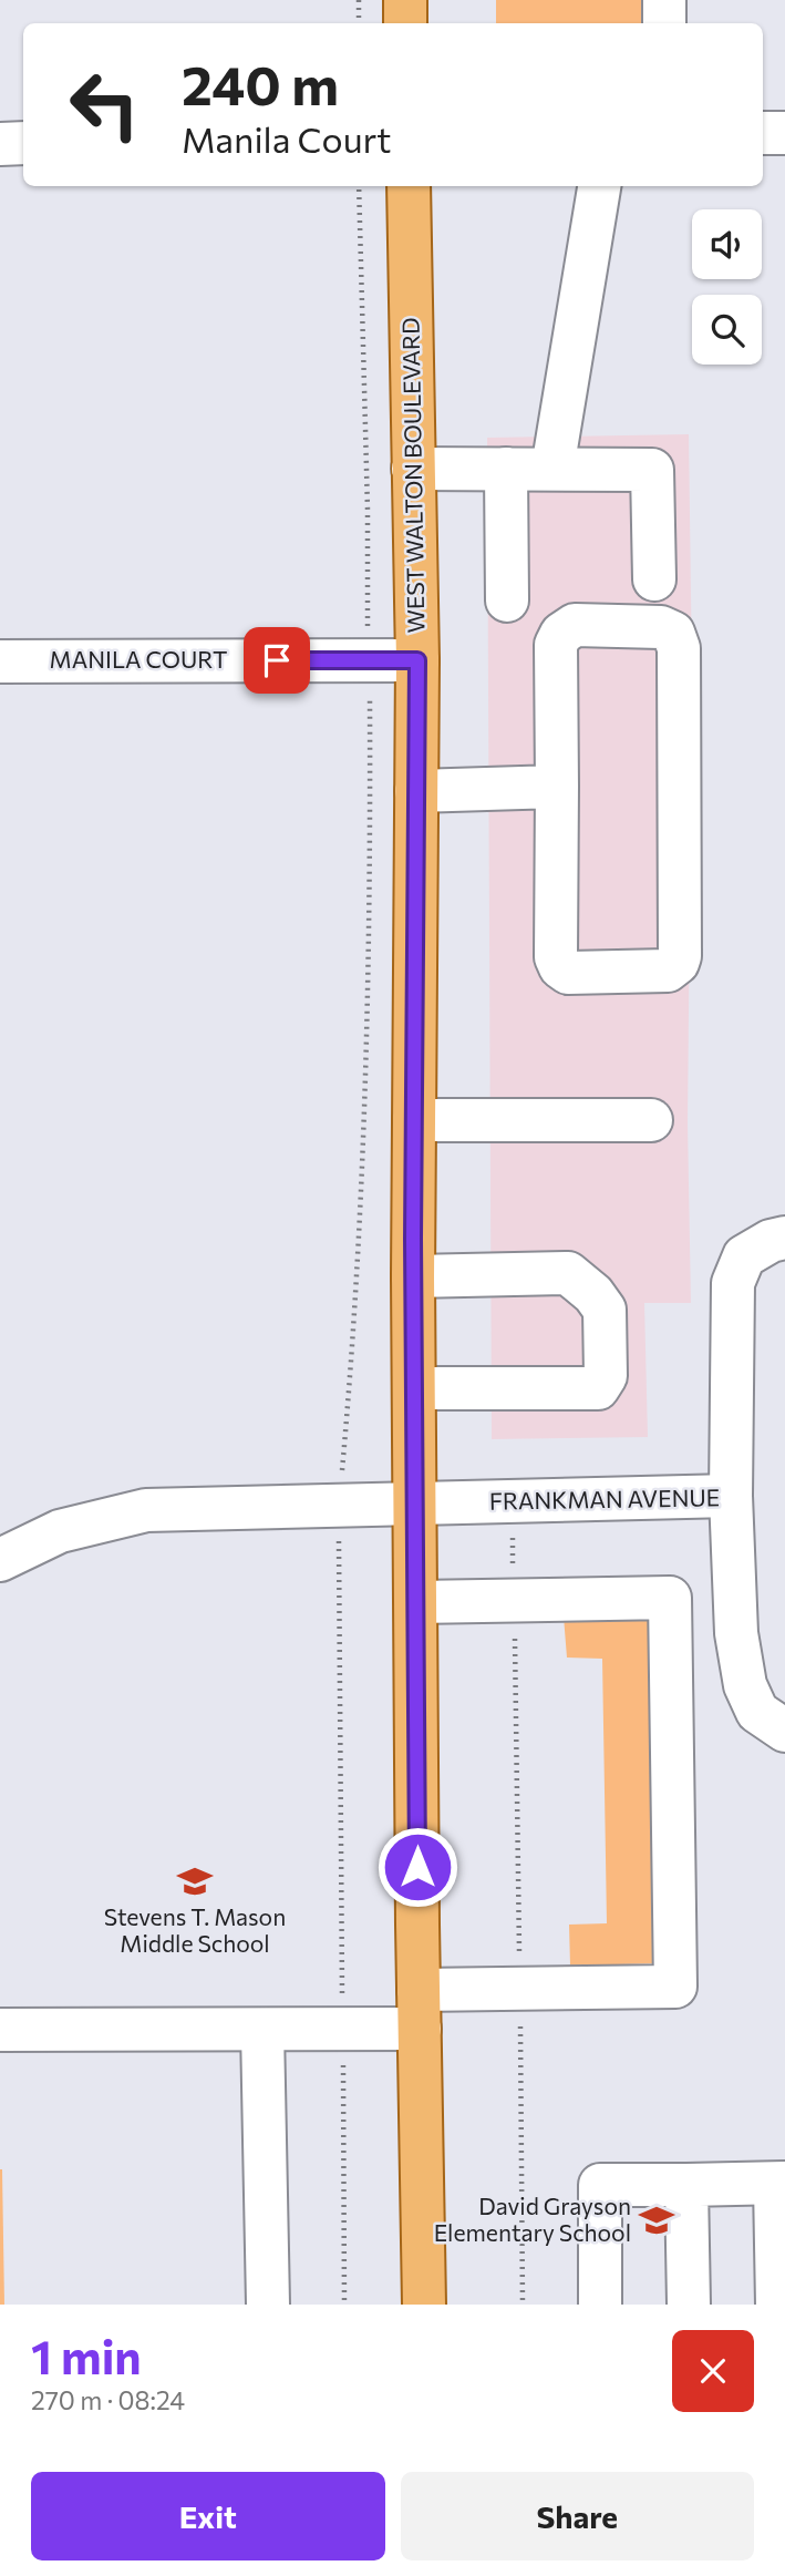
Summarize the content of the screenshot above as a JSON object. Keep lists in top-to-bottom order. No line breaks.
{"streets":{"main road":["WEST WALTON BOULEVARD"],"street":["MANILA COURT","FRANKMAN AVENUE"]},"crossings":[["WEST WALTON BOULEVARD","MANILA COURT"],["WEST WALTON BOULEVARD","FRANKMAN AVENUE"]],"places":{"school or university":["Stevens T. Mason Middle School","David Grayson Elementary School"]},"page":{"turn":["240 m","Manila Court"],"heading":["1 min","270 m · 08:24"],"buttons":["Exit","Share"]}}
